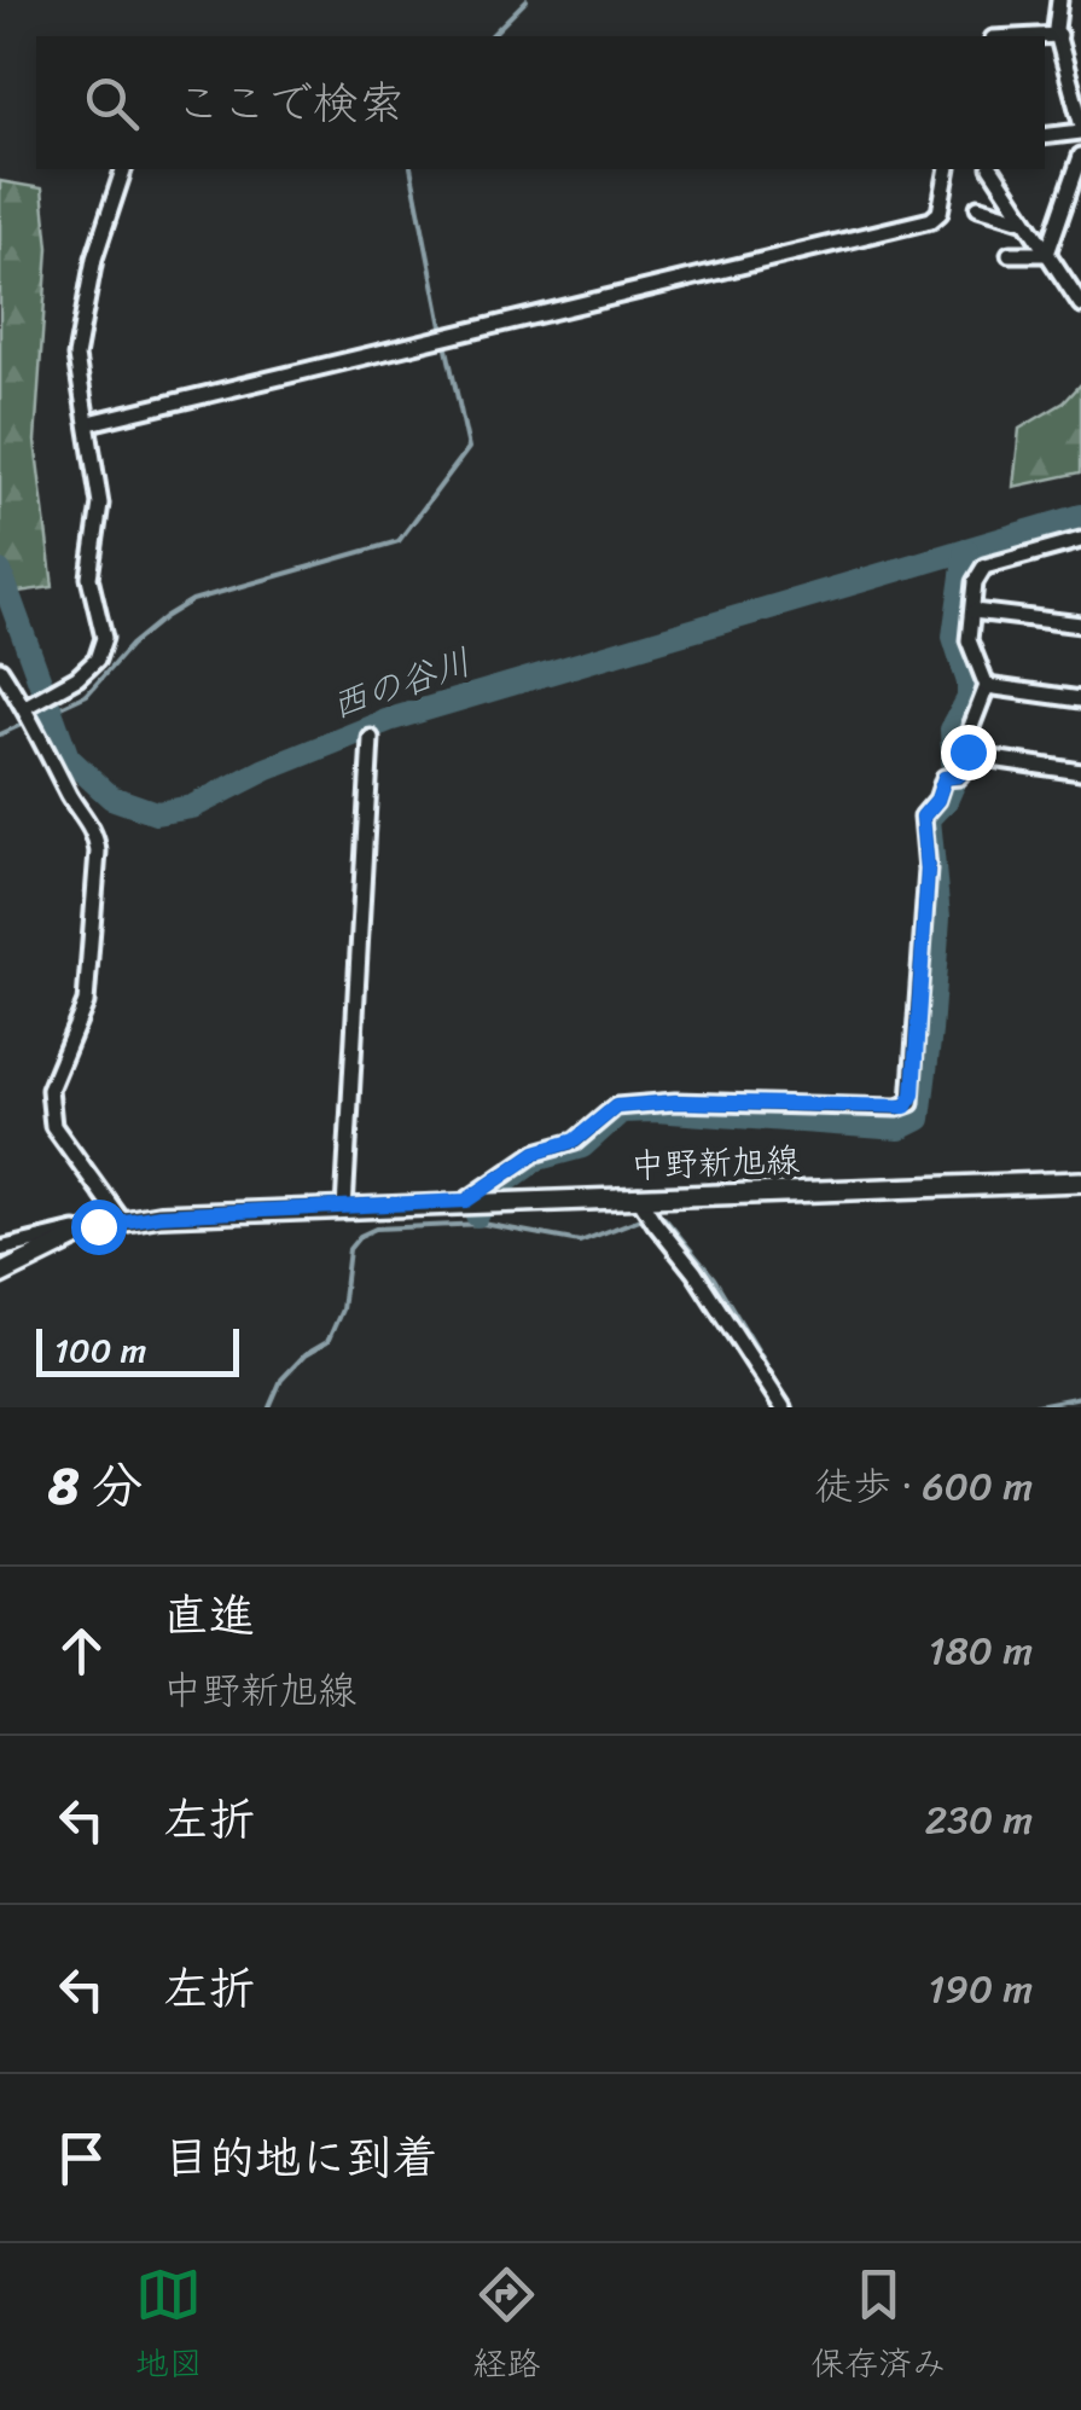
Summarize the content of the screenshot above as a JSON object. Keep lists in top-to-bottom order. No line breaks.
{"streets":{"main road":["中野新旭線"]},"water":["西の谷川"],"scale_bar":"100 m","page":{"search":"ここで検索","scale":"100 m","heading":["8 分","徒歩 · 600 m"],"list":[["直進","中野新旭線","180 m"],["左折","230 m"],["左折","190 m"],"目的地に到着"],"nav":["地図","経路","保存済み"]}}
